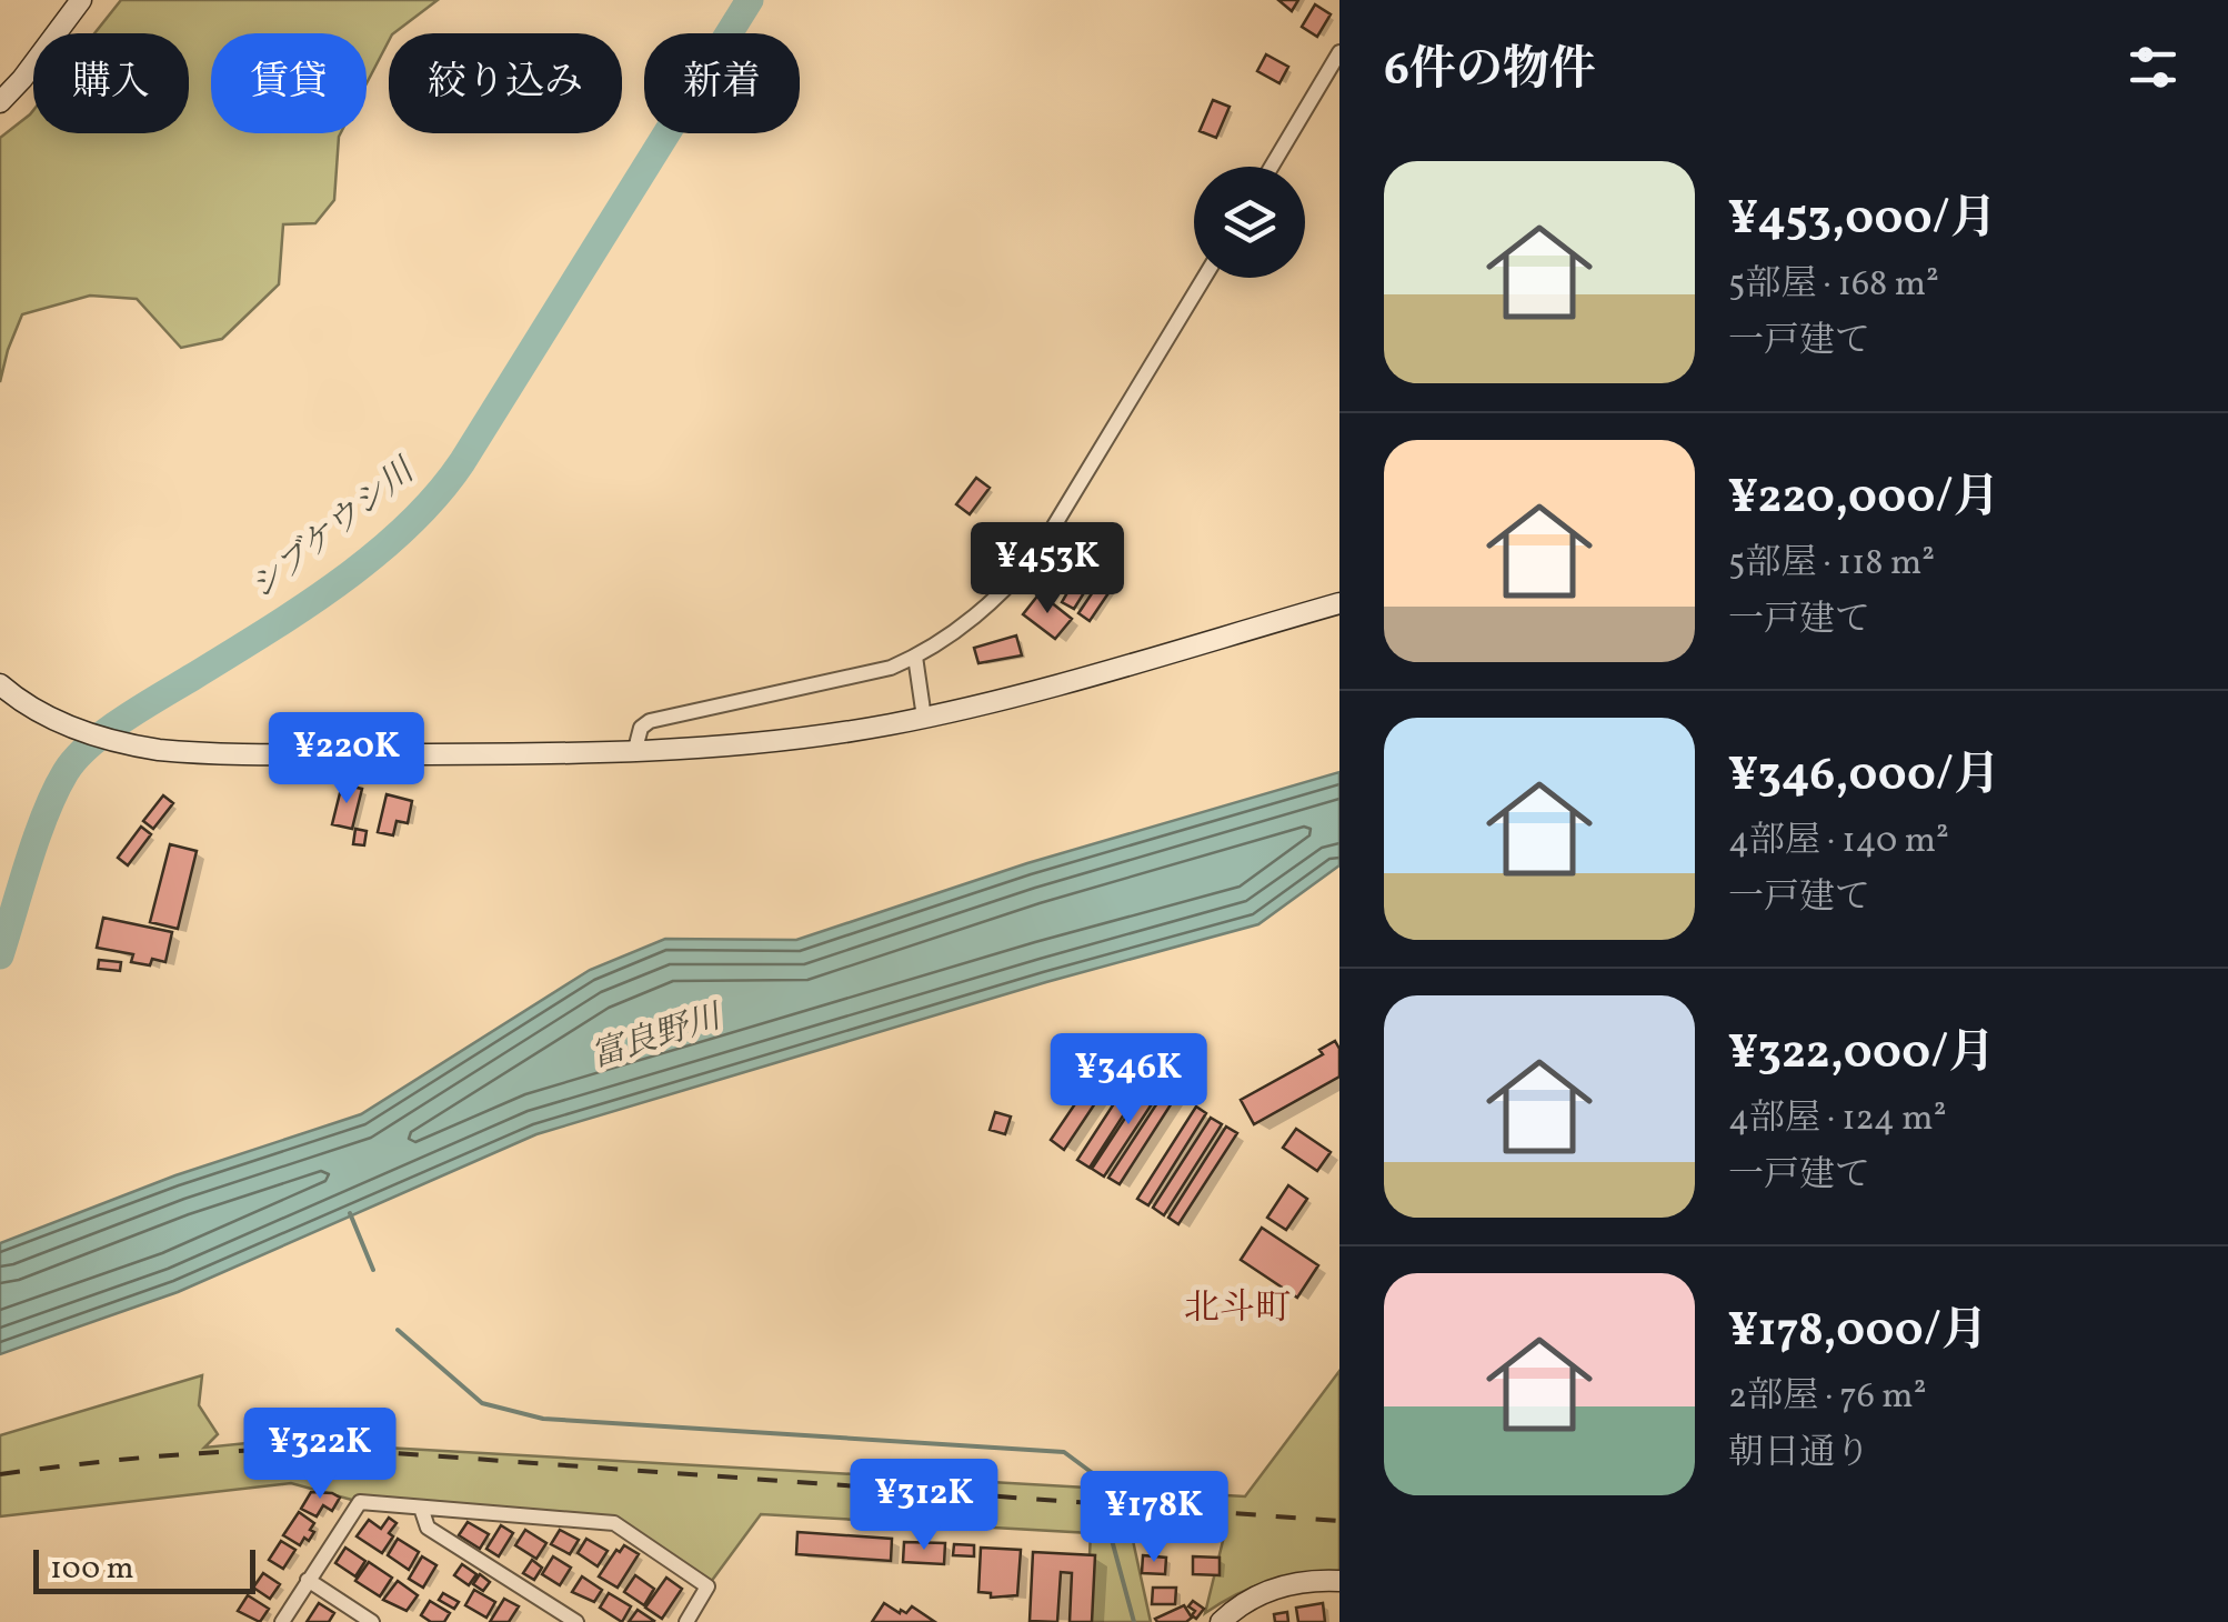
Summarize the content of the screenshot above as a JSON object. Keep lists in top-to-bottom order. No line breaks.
{"districts":["北斗町"],"water":["シブケウシ川","富良野川"],"scale_bar":"100 m","page":{"heading":"6件の物件","chip":["購入","賃貸","絞り込み","新着"],"list":[{"name":"¥453,000/月","note":"5部屋 · 168 m² · 一戸建て"},{"name":"¥220,000/月","note":"5部屋 · 118 m² · 一戸建て"},{"name":"¥346,000/月","note":"4部屋 · 140 m² · 一戸建て"},{"name":"¥322,000/月","note":"4部屋 · 124 m² · 一戸建て"},{"name":"¥178,000/月","note":"2部屋 · 76 m² · 朝日通り"}],"price":["¥453K","¥220K","¥346K","¥322K","¥312K","¥178K"],"scale":"100 m"}}
